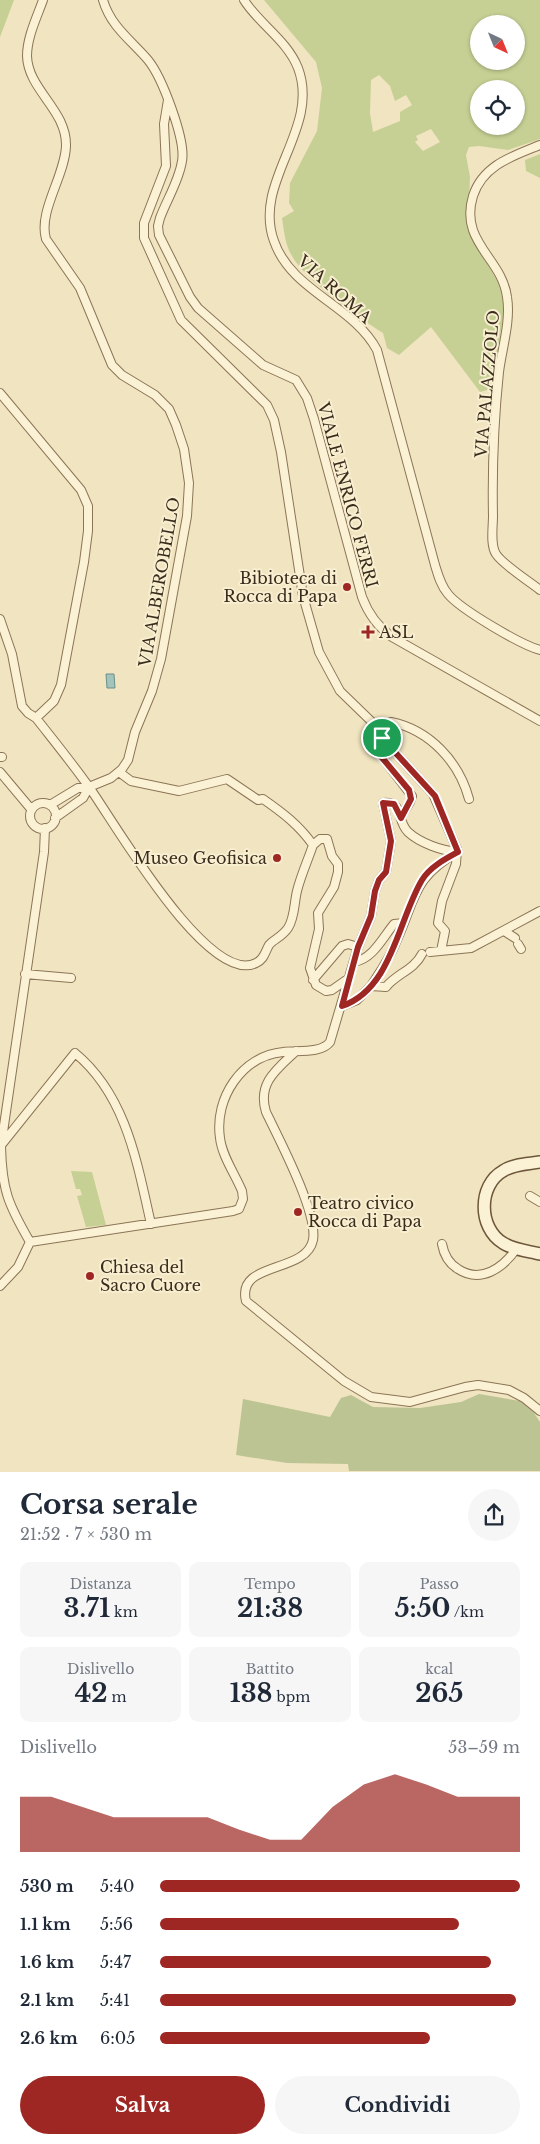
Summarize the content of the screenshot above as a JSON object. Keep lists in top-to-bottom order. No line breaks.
{"streets":{"street":["VIA ROMA","VIA PALAZZOLO","VIALE ENRICO FERRI","VIA ALBEROBELLO"]},"places":{"other":["Bibioteca di Rocca di Papa","Museo Geofisica","Teatro civico Rocca di Papa","Chiesa del Sacro Cuore"],"health":["ASL"]},"north":"bottom right","page":{"heading":["Corsa serale","21:52 · 7 × 530 m"],"stats":[["Distanza","3.71 km"],["Tempo","21:38"],["Passo","5:50 /km"],["Dislivello","42 m"],["Battito","138 bpm"],["kcal","265"]],"chart":["Dislivello","53–59 m"],"list":[{"name":"530 m","note":"5:40"},{"name":"1.1 km","note":"5:56"},{"name":"1.6 km","note":"5:47"},{"name":"2.1 km","note":"5:41"},{"name":"2.6 km","note":"6:05"}],"buttons":["Salva","Condividi"]}}
